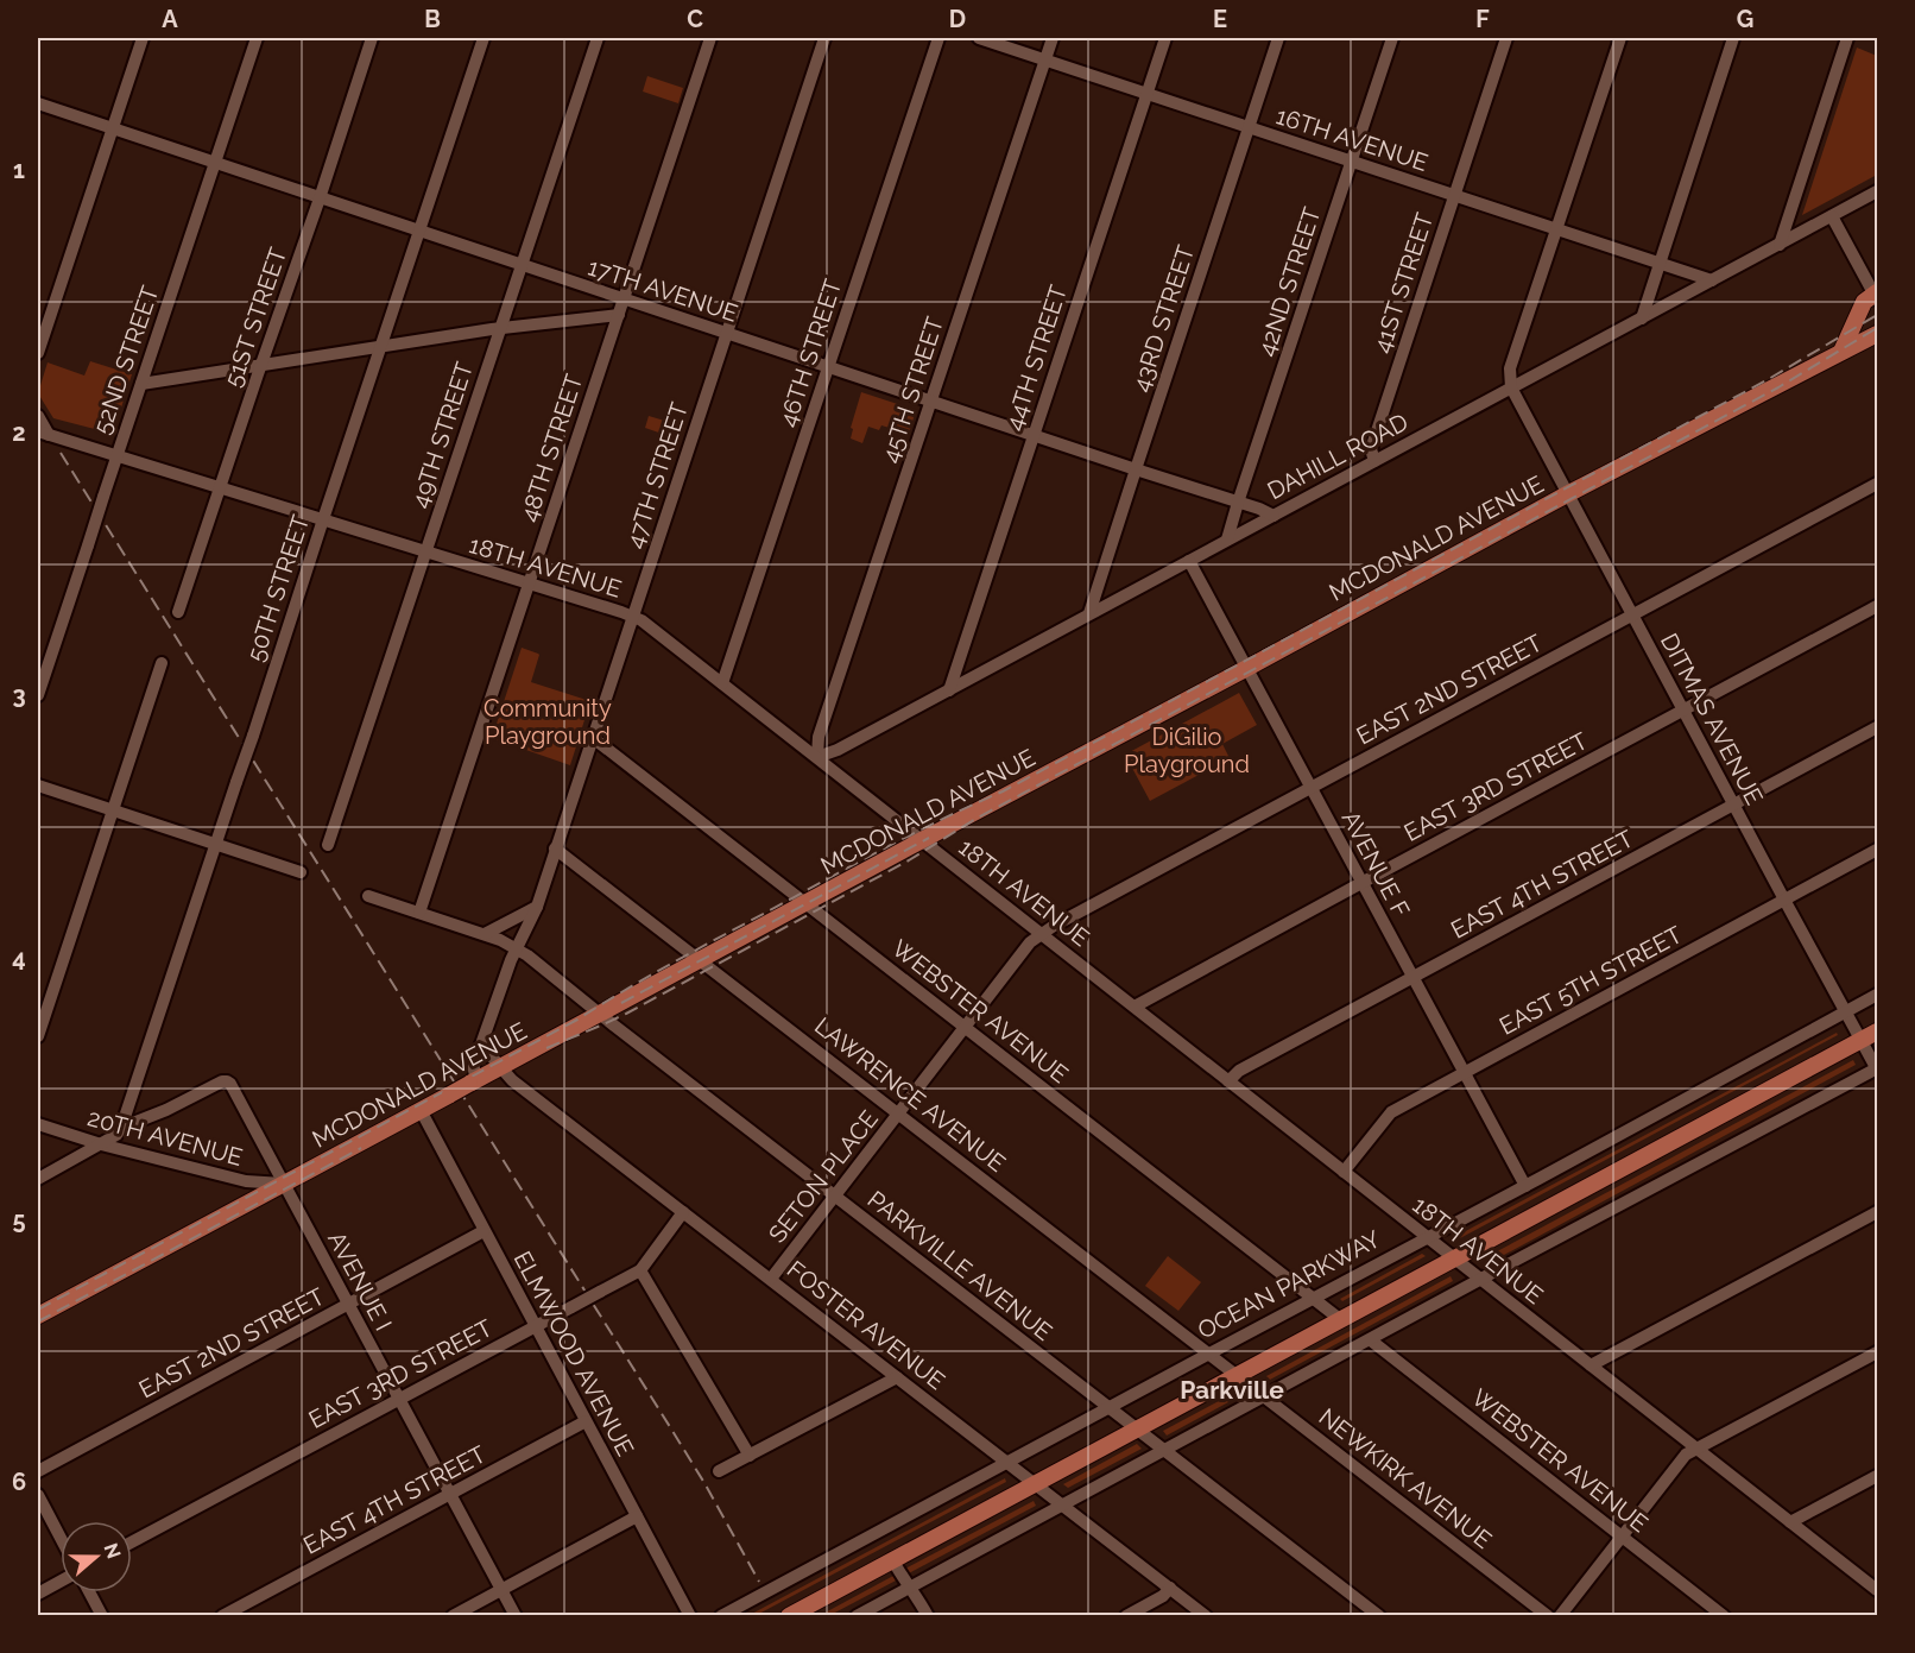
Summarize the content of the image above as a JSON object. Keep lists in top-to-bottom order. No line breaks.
{"streets":{"main road":["MCDONALD AVENUE"],"street":["16TH AVENUE","42ND STREET","41ST STREET","17TH AVENUE","51ST STREET","43RD STREET","46TH STREET","44TH STREET","52ND STREET","45TH STREET","49TH STREET","48TH STREET","DAHILL ROAD","47TH STREET","18TH AVENUE","50TH STREET","EAST 2ND STREET","DITMAS AVENUE","EAST 3RD STREET","AVENUE F","EAST 4TH STREET","EAST 5TH STREET","WEBSTER AVENUE","LAWRENCE AVENUE","20TH AVENUE","SETON PLACE","PARKVILLE AVENUE","AVENUE I","OCEAN PARKWAY","FOSTER AVENUE","ELMWOOD AVENUE","NEWKIRK AVENUE"]},"crossings":[["16TH AVENUE","42ND STREET"],["16TH AVENUE","41ST STREET"],["16TH AVENUE","43RD STREET"],["16TH AVENUE","44TH STREET"],["16TH AVENUE","45TH STREET"],["16TH AVENUE","DAHILL ROAD"],["42ND STREET","17TH AVENUE"],["42ND STREET","DAHILL ROAD"],["41ST STREET","DAHILL ROAD"],["17TH AVENUE","51ST STREET"],["17TH AVENUE","43RD STREET"],["17TH AVENUE","46TH STREET"],["17TH AVENUE","44TH STREET"],["17TH AVENUE","52ND STREET"],["17TH AVENUE","45TH STREET"],["17TH AVENUE","49TH STREET"],["17TH AVENUE","48TH STREET"],["17TH AVENUE","DAHILL ROAD"],["17TH AVENUE","47TH STREET"],["17TH AVENUE","50TH STREET"],["51ST STREET","18TH AVENUE"],["43RD STREET","DAHILL ROAD"],["46TH STREET","18TH AVENUE"],["44TH STREET","DAHILL ROAD"],["52ND STREET","18TH AVENUE"],["45TH STREET","DAHILL ROAD"],["45TH STREET","18TH AVENUE"],["49TH STREET","18TH AVENUE"],["48TH STREET","18TH AVENUE"],["48TH STREET","PARKVILLE AVENUE"],["DAHILL ROAD","18TH AVENUE"],["DAHILL ROAD","DITMAS AVENUE"],["DAHILL ROAD","AVENUE F"],["47TH STREET","MCDONALD AVENUE"],["47TH STREET","18TH AVENUE"],["47TH STREET","WEBSTER AVENUE"],["47TH STREET","LAWRENCE AVENUE"],["47TH STREET","PARKVILLE AVENUE"],["MCDONALD AVENUE","18TH AVENUE"],["MCDONALD AVENUE","DITMAS AVENUE"],["MCDONALD AVENUE","AVENUE F"],["MCDONALD AVENUE","WEBSTER AVENUE"],["MCDONALD AVENUE","LAWRENCE AVENUE"],["MCDONALD AVENUE","20TH AVENUE"],["MCDONALD AVENUE","PARKVILLE AVENUE"],["MCDONALD AVENUE","AVENUE I"],["MCDONALD AVENUE","FOSTER AVENUE"],["MCDONALD AVENUE","ELMWOOD AVENUE"],["18TH AVENUE","50TH STREET"],["18TH AVENUE","EAST 2ND STREET"],["18TH AVENUE","EAST 3RD STREET"],["18TH AVENUE","EAST 4TH STREET"],["18TH AVENUE","EAST 5TH STREET"],["18TH AVENUE","SETON PLACE"],["18TH AVENUE","OCEAN PARKWAY"],["50TH STREET","AVENUE I"],["EAST 2ND STREET","DITMAS AVENUE"],["EAST 2ND STREET","AVENUE F"],["EAST 2ND STREET","SETON PLACE"],["EAST 2ND STREET","AVENUE I"],["EAST 2ND STREET","ELMWOOD AVENUE"],["DITMAS AVENUE","EAST 3RD STREET"],["DITMAS AVENUE","EAST 4TH STREET"],["DITMAS AVENUE","EAST 5TH STREET"],["DITMAS AVENUE","OCEAN PARKWAY"],["EAST 3RD STREET","AVENUE F"],["EAST 3RD STREET","AVENUE I"],["EAST 3RD STREET","FOSTER AVENUE"],["EAST 3RD STREET","ELMWOOD AVENUE"],["AVENUE F","EAST 4TH STREET"],["AVENUE F","EAST 5TH STREET"],["AVENUE F","OCEAN PARKWAY"],["EAST 4TH STREET","AVENUE I"],["EAST 4TH STREET","ELMWOOD AVENUE"],["WEBSTER AVENUE","SETON PLACE"],["WEBSTER AVENUE","OCEAN PARKWAY"],["LAWRENCE AVENUE","SETON PLACE"],["LAWRENCE AVENUE","OCEAN PARKWAY"],["LAWRENCE AVENUE","NEWKIRK AVENUE"],["20TH AVENUE","AVENUE I"],["SETON PLACE","PARKVILLE AVENUE"],["SETON PLACE","FOSTER AVENUE"],["PARKVILLE AVENUE","OCEAN PARKWAY"],["OCEAN PARKWAY","FOSTER AVENUE"]],"districts":["Parkville"],"parks":["Community Playground","DiGilio Playground"],"north":"right","grid":{"columns":["A","B","C","D","E","F","G"],"rows":["1","2","3","4","5","6"]}}
